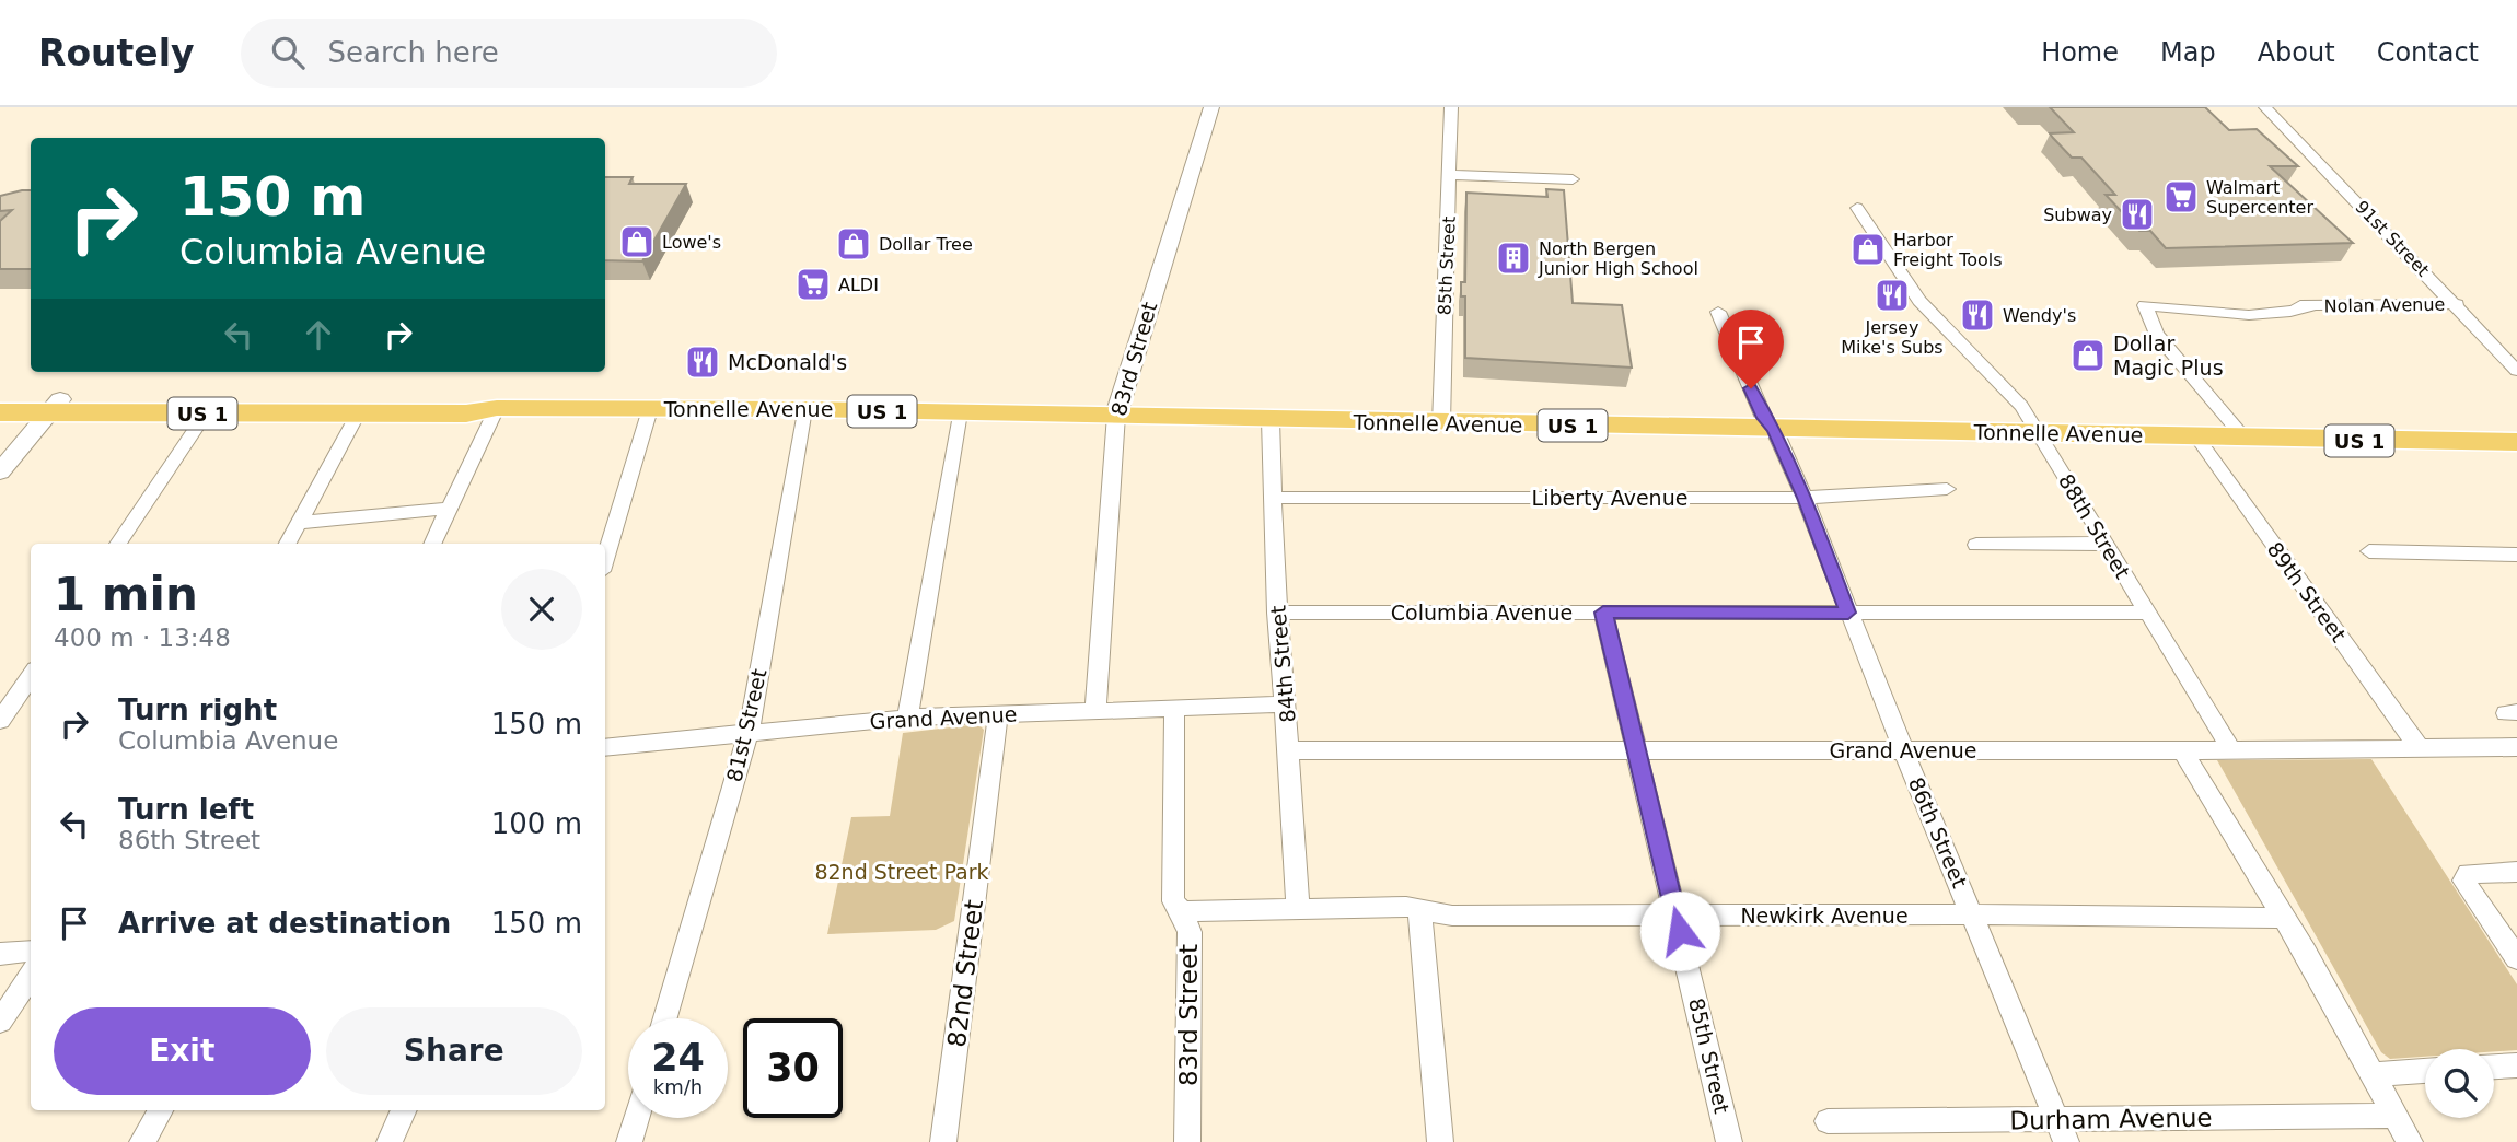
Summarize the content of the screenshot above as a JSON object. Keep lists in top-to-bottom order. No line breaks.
{"streets":{"main road":["Tonnelle Avenue","US 1"],"street":["91st Street","85th Street","Nolan Avenue","83rd Street","Liberty Avenue","88th Street","89th Street","Columbia Avenue","84th Street","Grand Avenue","81st Street","86th Street","Newkirk Avenue","82nd Street","Durham Avenue"]},"crossings":[["91st Street","Nolan Avenue"],["85th Street","Tonnelle Avenue"],["85th Street","Columbia Avenue"],["85th Street","Grand Avenue"],["85th Street","Newkirk Avenue"],["Nolan Avenue","Tonnelle Avenue"],["83rd Street","Tonnelle Avenue"],["83rd Street","Grand Avenue"],["83rd Street","Newkirk Avenue"],["Tonnelle Avenue","88th Street"],["Tonnelle Avenue","89th Street"],["Tonnelle Avenue","84th Street"],["Tonnelle Avenue","81st Street"],["Tonnelle Avenue","86th Street"],["Liberty Avenue","84th Street"],["Liberty Avenue","86th Street"],["88th Street","Columbia Avenue"],["88th Street","Grand Avenue"],["89th Street","Grand Avenue"],["Columbia Avenue","84th Street"],["Columbia Avenue","86th Street"],["84th Street","Grand Avenue"],["84th Street","Newkirk Avenue"],["Grand Avenue","81st Street"],["Grand Avenue","86th Street"],["Grand Avenue","82nd Street"],["86th Street","Newkirk Avenue"],["86th Street","Durham Avenue"]],"parks":["82nd Street Park"],"places":{"supermarket":["Walmart Supercenter","ALDI"],"restaurant":["Subway","Jersey Mike's Subs","Wendy's","McDonald's"],"shop":["Lowe's","Dollar Tree","Harbor Freight Tools","Dollar Magic Plus"],"building":["North Bergen Junior High School"]},"page":{"header":"Routely","search":"Search here","nav":["Home","Map","About","Contact"],"turn":["150 m","Columbia Avenue"],"heading":["1 min","400 m · 13:48"],"list":[{"name":"Turn right","note":"Columbia Avenue","value":"150 m"},{"name":"Turn left","note":"86th Street","value":"100 m"},{"name":"Arrive at destination","value":"150 m"}],"buttons":["Exit","Share"],"speed":"24 km/h","limit":"30"}}
